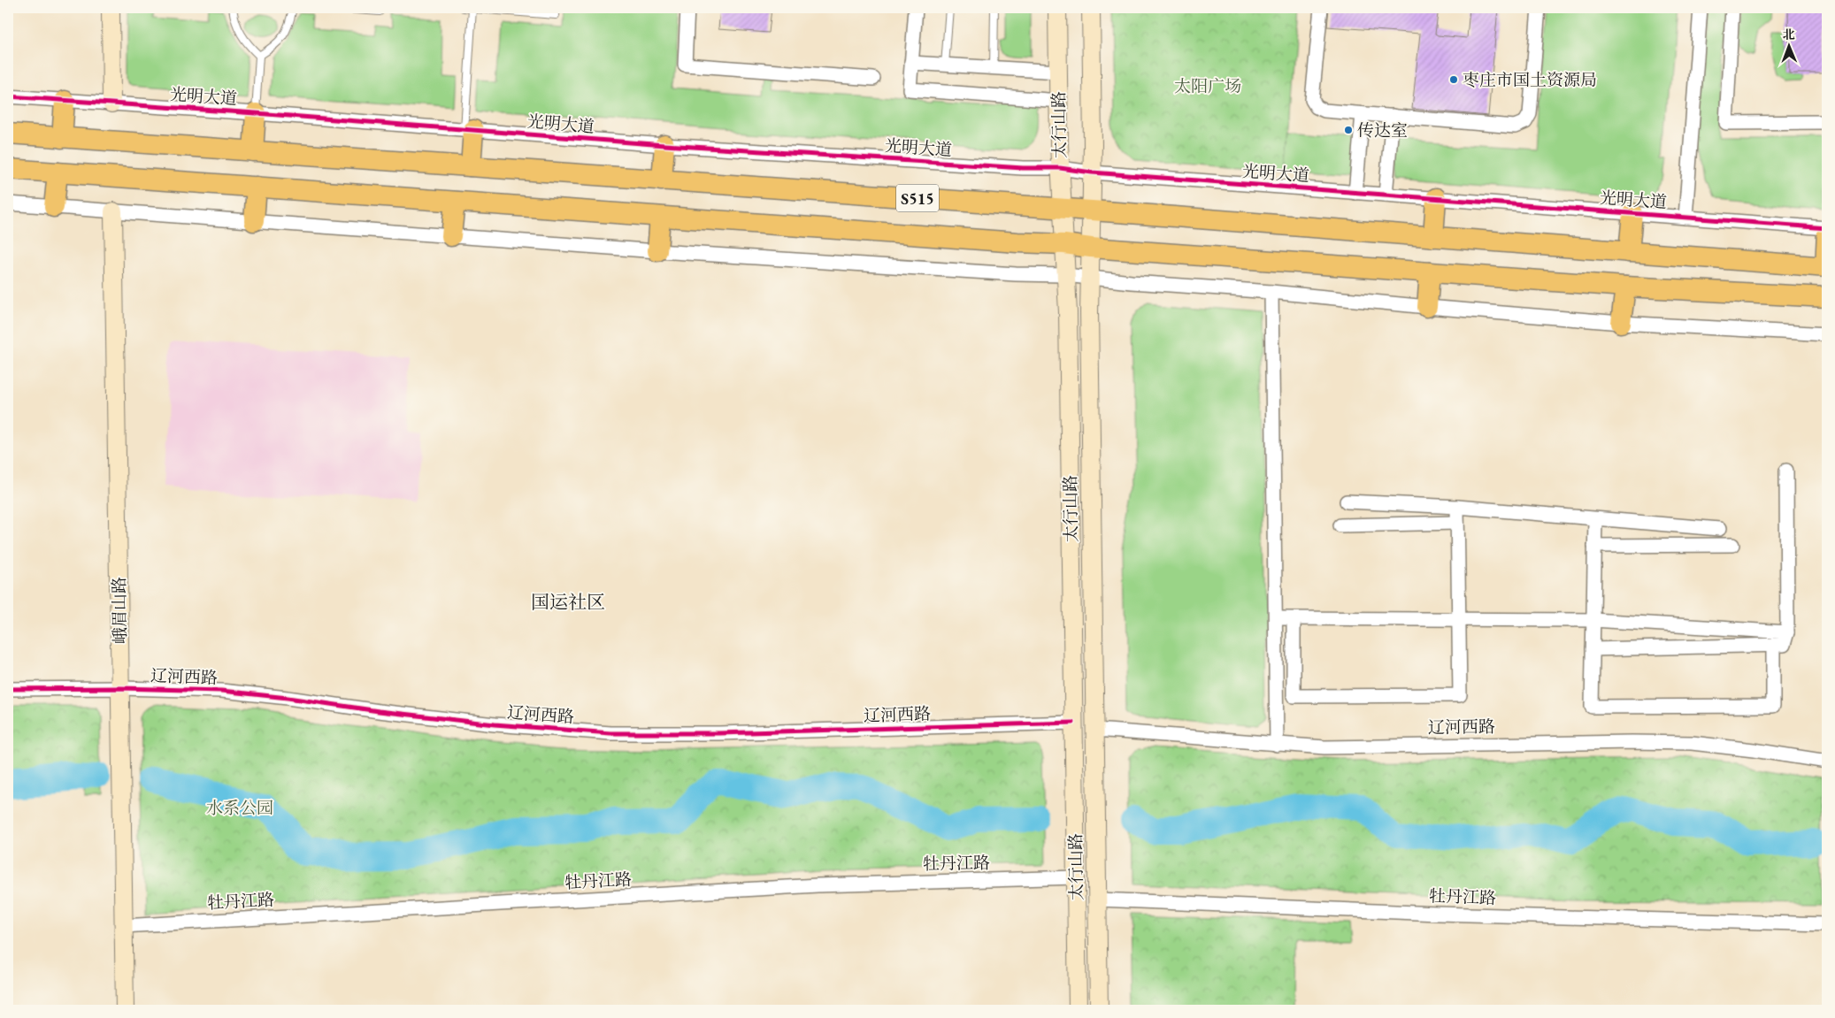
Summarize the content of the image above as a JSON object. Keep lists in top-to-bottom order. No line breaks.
{"streets":{"main road":["太行山路","S515","峨眉山路"],"street":["光明大道","辽河西路","牡丹江路"]},"crossings":[["光明大道","太行山路"],["太行山路","S515"],["太行山路","辽河西路"],["太行山路","牡丹江路"],["峨眉山路","辽河西路"],["峨眉山路","牡丹江路"]],"districts":["国运社区"],"parks":["太阳广场","水系公园"],"places":["枣庄市国土资源局","传达室"],"north":"top"}
